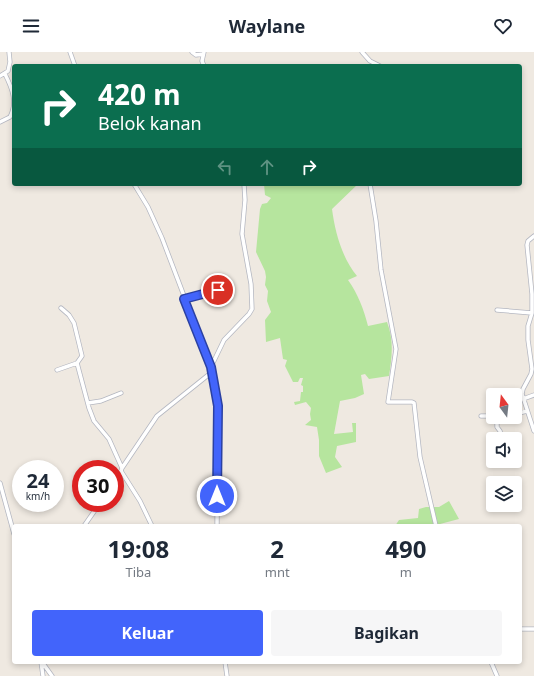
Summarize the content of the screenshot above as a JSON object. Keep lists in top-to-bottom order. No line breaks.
{"north":"top","page":{"header":"Waylane","turn":["420 m","Belok kanan"],"speed":"24 km/h","limit":"30","eta":["19:08","Tiba","2","mnt","490","m"],"buttons":["Keluar","Bagikan"]}}
